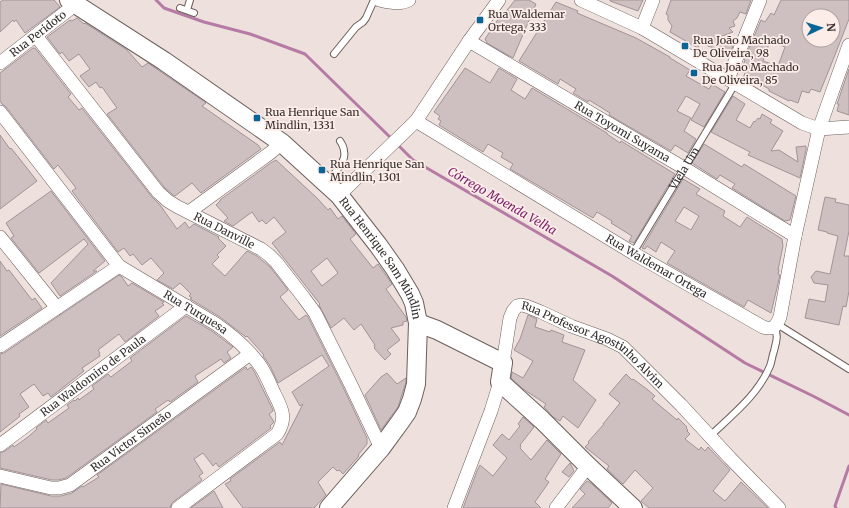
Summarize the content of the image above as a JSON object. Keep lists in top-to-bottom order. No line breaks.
{"streets":{"street":["Rua Peridoto","Rua Toyomi Suyama","Rua Danville","Rua Henrique Sam Mindlin","Rua Waldemar Ortega","Rua Turquesa","Rua Professor Agostinho Alvim","Rua Waldomiro de Paula","Rua Victor Simeão"],"lane":["Viela Um"]},"crossings":[["Rua Peridoto","Rua Danville"],["Rua Peridoto","Rua Henrique Sam Mindlin"],["Rua Toyomi Suyama","Viela Um"],["Viela Um","Rua Waldemar Ortega"],["Rua Danville","Rua Henrique Sam Mindlin"],["Rua Turquesa","Rua Waldomiro de Paula"],["Rua Turquesa","Rua Victor Simeão"]],"water":["Córrego Moenda Velha"],"places":{"transit":["Rua Waldemar Ortega, 333","Rua João Machado De Oliveira, 98","Rua João Machado De Oliveira, 85","Rua Henrique San Mindlin, 1331","Rua Henrique San Mindlin, 1301"]},"north":"right"}
